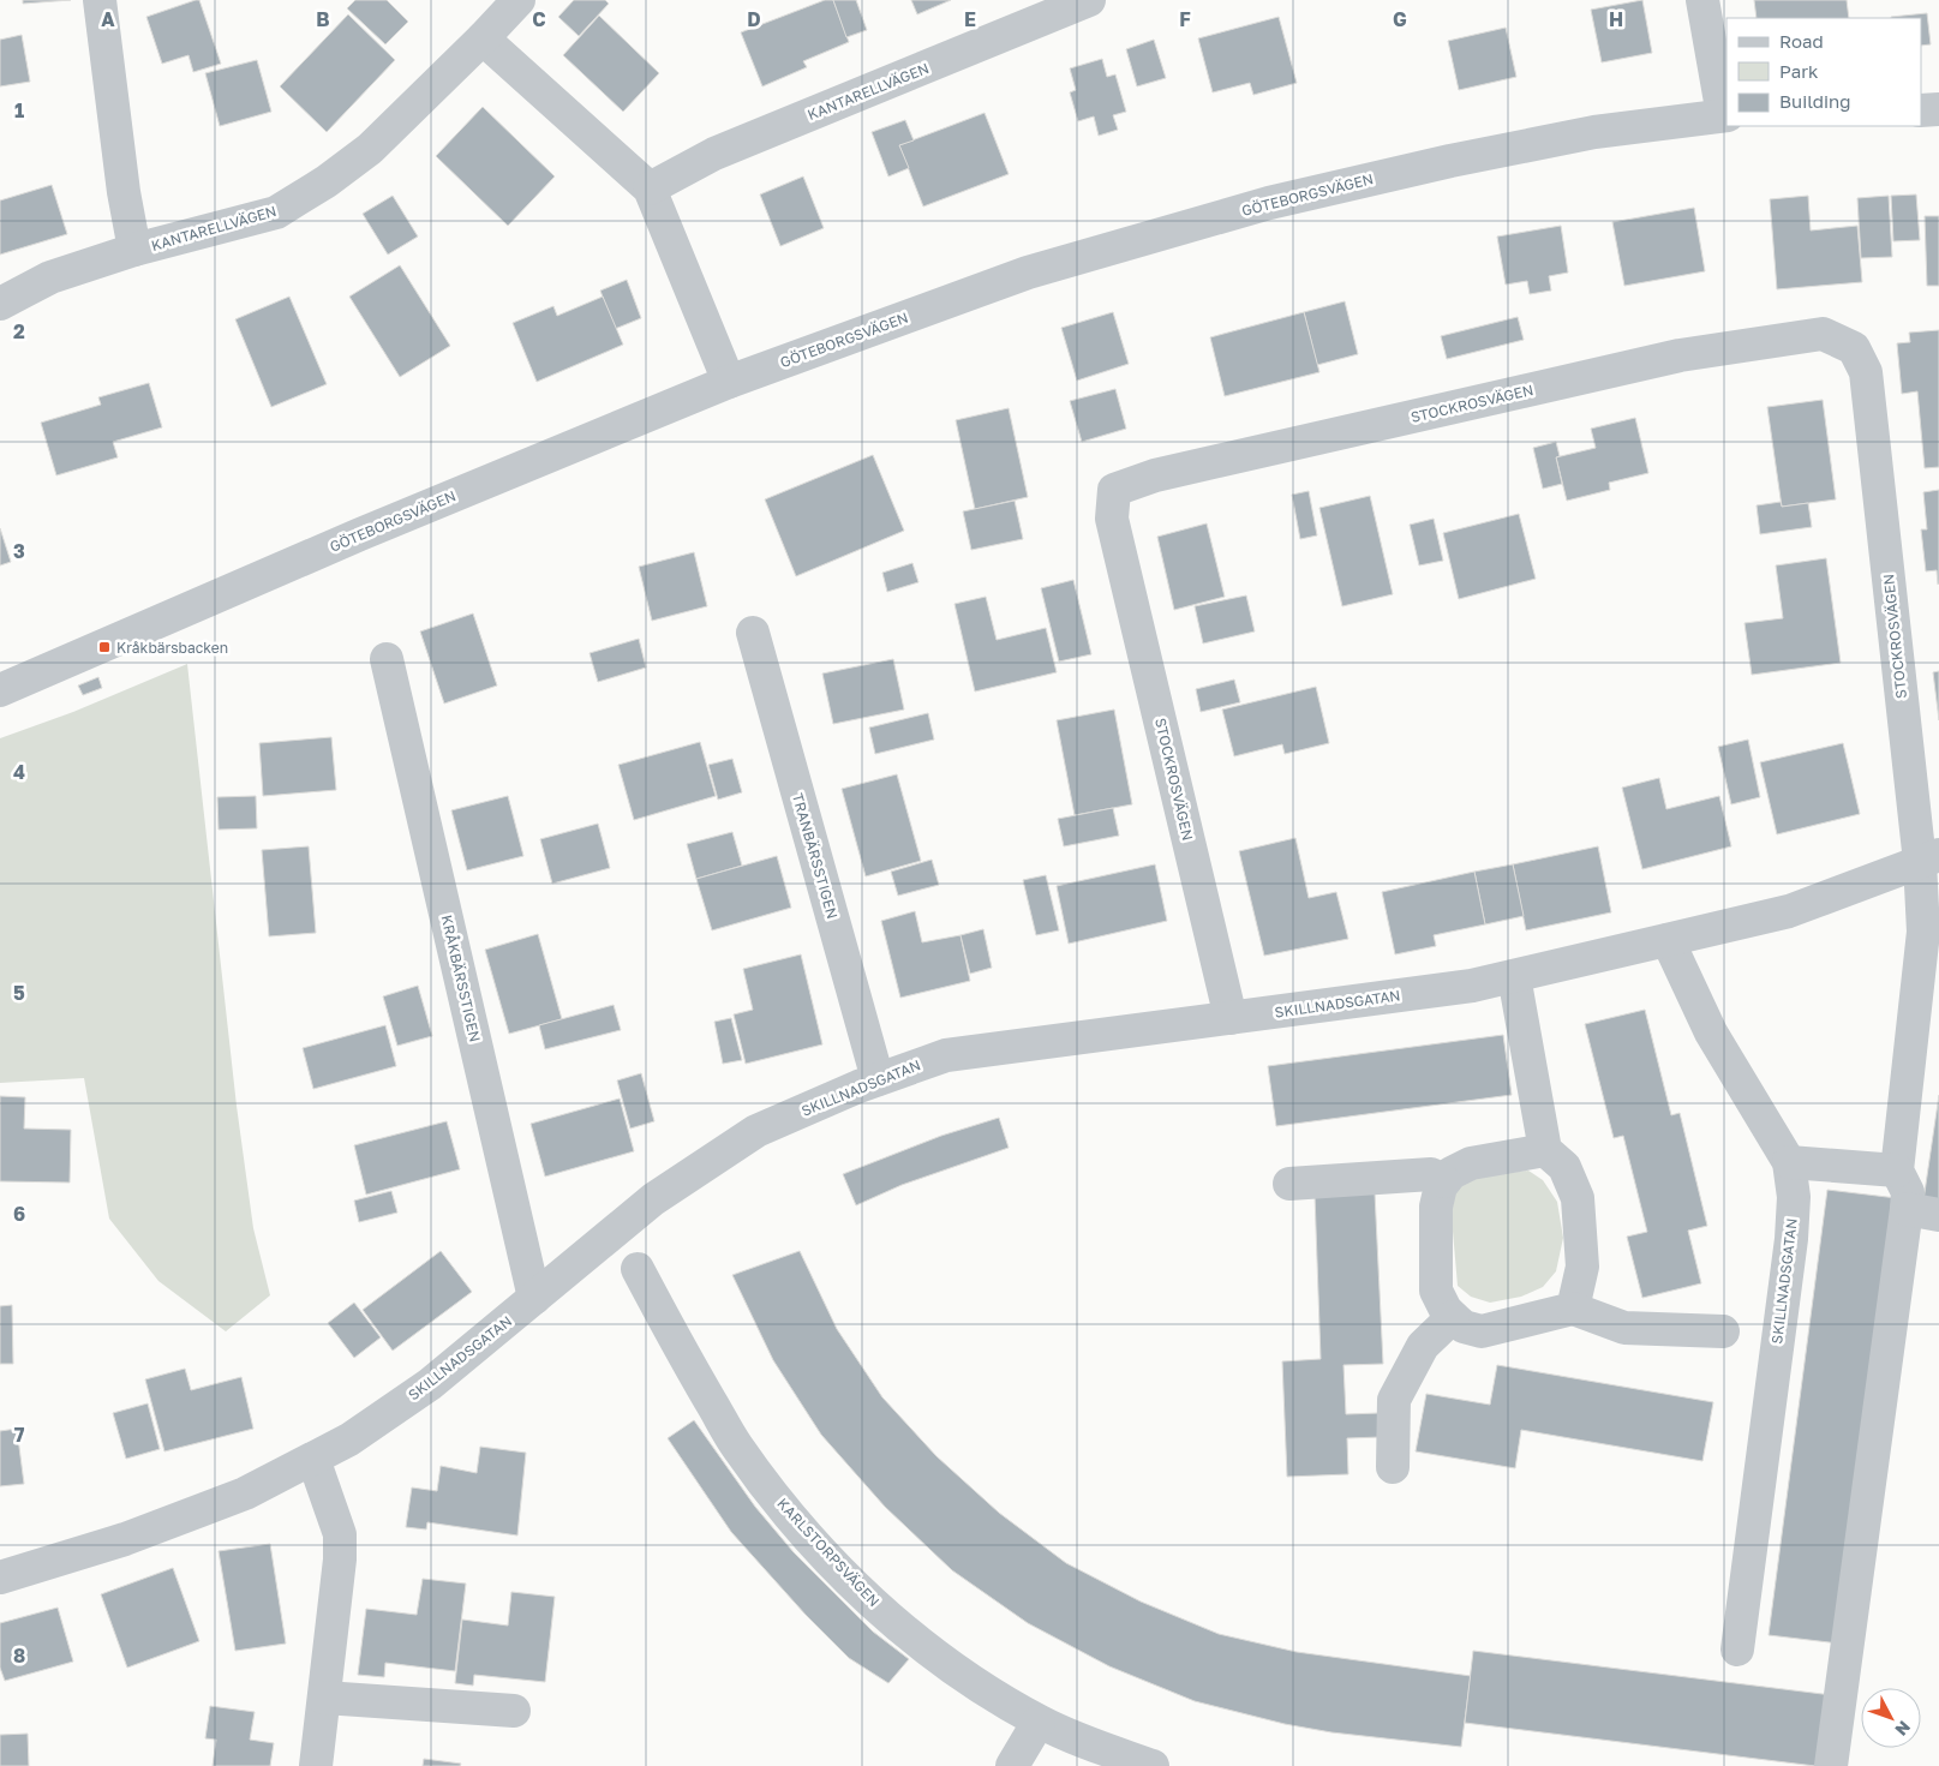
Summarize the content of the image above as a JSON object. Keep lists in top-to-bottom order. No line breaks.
{"streets":{"street":["KANTARELLVÄGEN","GÖTEBORGSVÄGEN","STOCKROSVÄGEN","TRANBÄRSSTIGEN","KRÅKBÄRSSTIGEN","SKILLNADSGATAN","KARLSTORPSVÄGEN"]},"crossings":[["STOCKROSVÄGEN","SKILLNADSGATAN"],["TRANBÄRSSTIGEN","SKILLNADSGATAN"],["KRÅKBÄRSSTIGEN","SKILLNADSGATAN"]],"places":{"transit":["Kråkbärsbacken"]},"legend":["Road","Park","Building"],"north":"bottom right","grid":{"columns":["A","B","C","D","E","F","G","H"],"rows":["1","2","3","4","5","6","7","8"]}}
